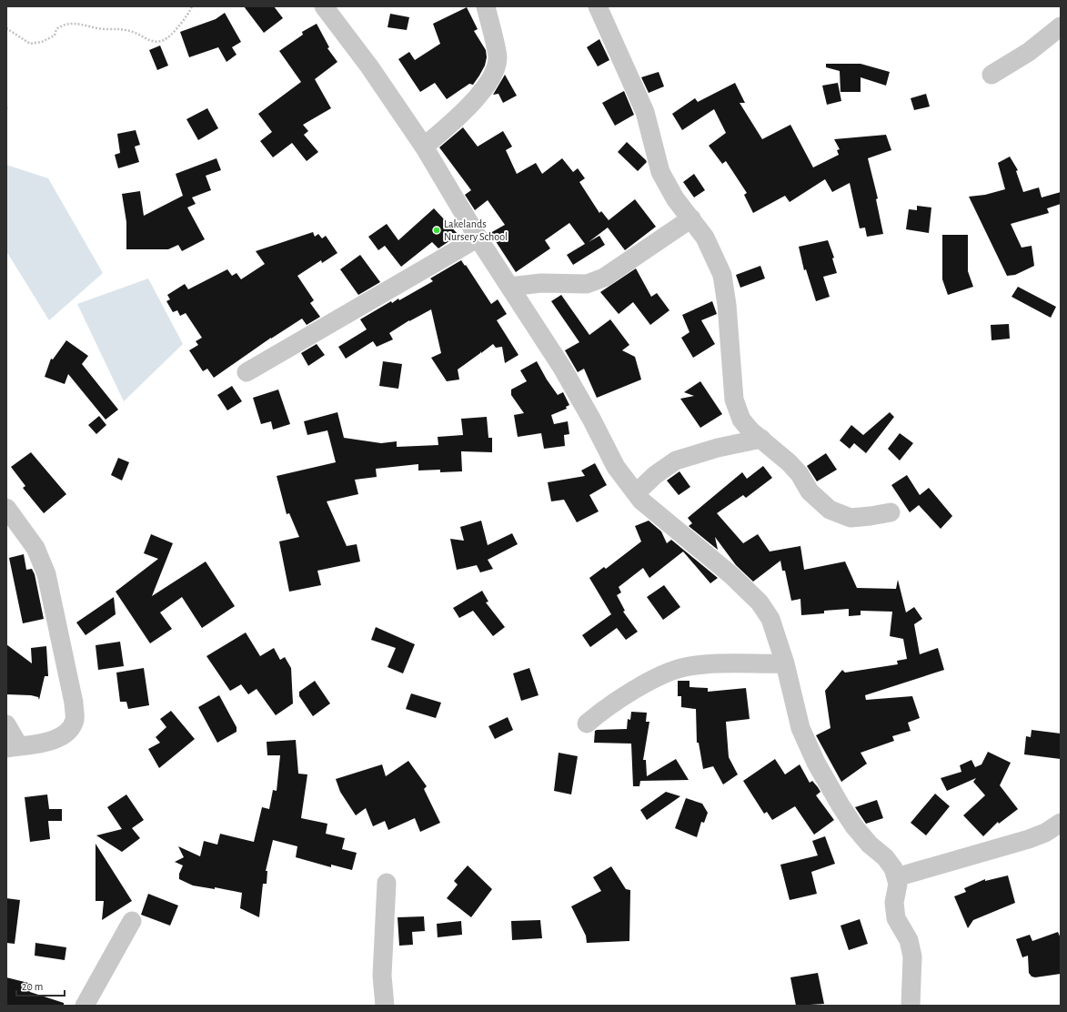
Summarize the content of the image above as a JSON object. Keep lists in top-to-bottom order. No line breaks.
{"places":["Lakelands Nursery School"],"scale_bar":"20 m"}
